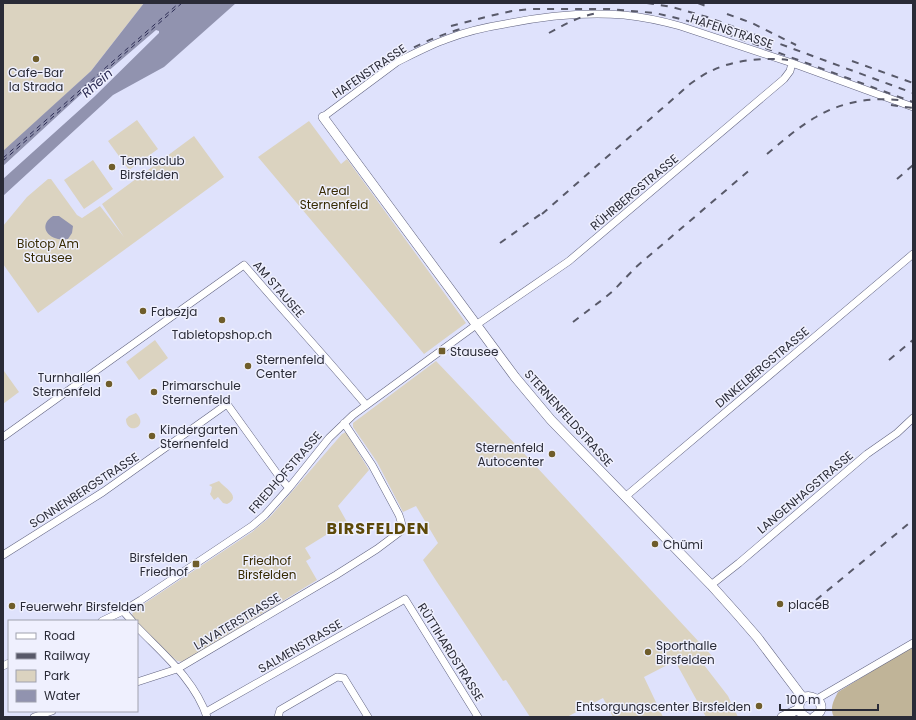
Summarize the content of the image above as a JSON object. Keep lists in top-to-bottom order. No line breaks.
{"streets":{"street":["HAFENSTRASSE","RÜHRBERGSTRASSE","AM STAUSEE","DINKELBERGSTRASSE","STERNENFELDSTRASSE","FRIEDHOFSTRASSE","SONNENBERGSTRASSE","LANGENHAGSTRASSE","LAVATERSTRASSE","SALMENSTRASSE","RÜTTIHARDSTRASSE"]},"crossings":[["HAFENSTRASSE","RÜHRBERGSTRASSE"],["HAFENSTRASSE","STERNENFELDSTRASSE"],["RÜHRBERGSTRASSE","STERNENFELDSTRASSE"],["RÜHRBERGSTRASSE","FRIEDHOFSTRASSE"],["AM STAUSEE","FRIEDHOFSTRASSE"],["DINKELBERGSTRASSE","STERNENFELDSTRASSE"],["STERNENFELDSTRASSE","FRIEDHOFSTRASSE"],["STERNENFELDSTRASSE","LANGENHAGSTRASSE"],["FRIEDHOFSTRASSE","SONNENBERGSTRASSE"],["FRIEDHOFSTRASSE","LAVATERSTRASSE"],["SALMENSTRASSE","RÜTTIHARDSTRASSE"]],"districts":["BIRSFELDEN"],"water":["Rhein"],"parks":["Areal Sternenfeld","Biotop Am Stausee","Friedhof Birsfelden"],"places":{"other":["Cafe-Bar la Strada","Tennisclub Birsfelden","Fabezja","Tabletopshop.ch","Sternenfeld Center","Turnhallen Sternenfeld","Primarschule Sternenfeld","Kindergarten Sternenfeld","Sternenfeld Autocenter","Chümi","placeB","Feuerwehr Birsfelden","Sporthalle Birsfelden","Entsorgungscenter Birsfelden"],"transit":["Stausee","Birsfelden Friedhof"]},"legend":["Road","Railway","Park","Water"],"scale_bar":"100 m"}
